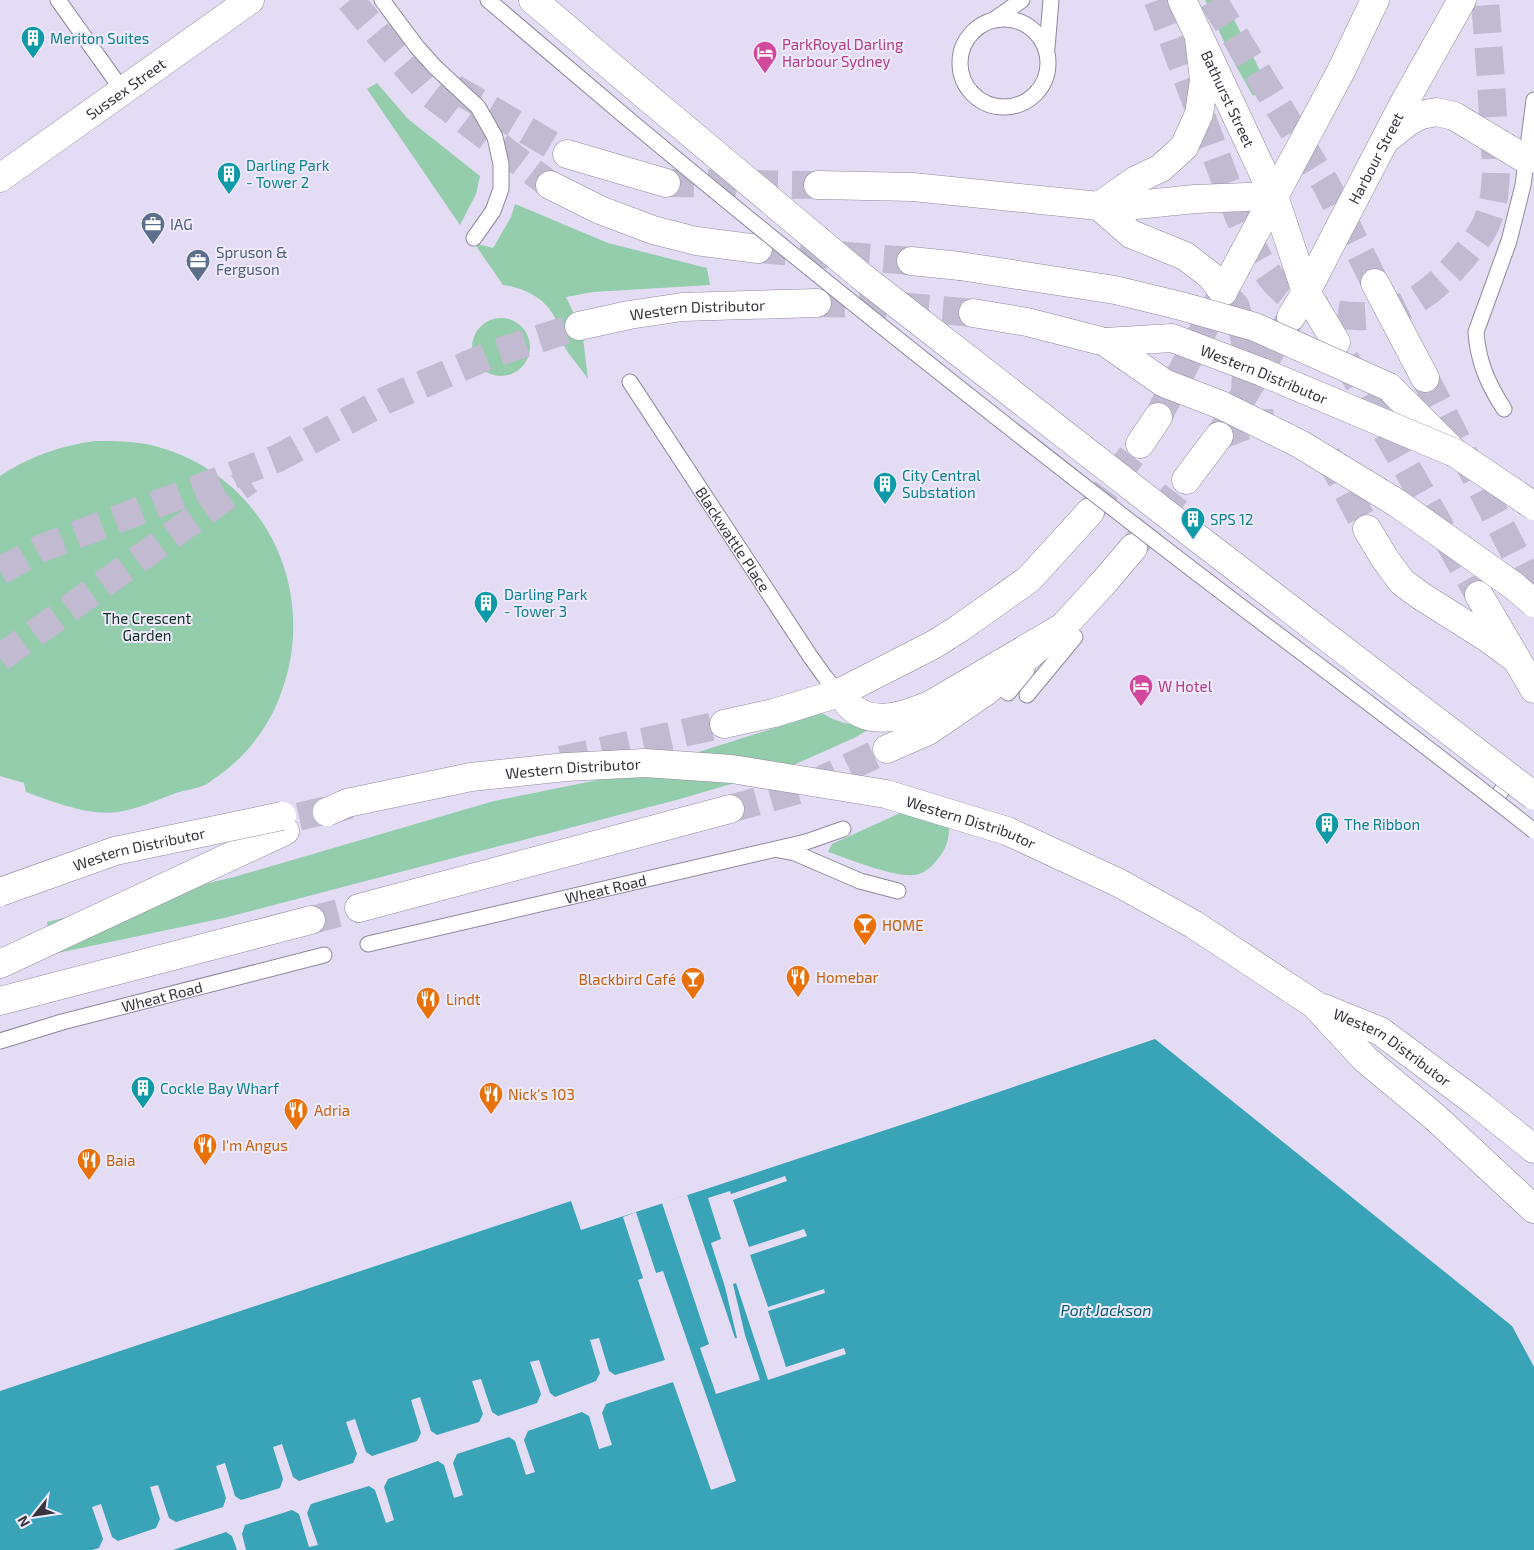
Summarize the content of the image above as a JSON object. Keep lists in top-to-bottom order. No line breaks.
{"streets":{"main road":["Sussex Street","Bathurst Street","Harbour Street","Western Distributor"],"lane":["Blackwattle Place","Wheat Road"]},"crossings":[["Bathurst Street","Harbour Street"]],"water":["Port Jackson"],"parks":["The Crescent Garden"],"places":{"building":["Meriton Suites","Darling Park - Tower 2","City Central Substation","SPS 12","Darling Park - Tower 3","The Ribbon","Cockle Bay Wharf"],"hotel":["ParkRoyal Darling Harbour Sydney","W Hotel"],"office":["IAG","Spruson & Ferguson"],"bar":["HOME","Blackbird Café"],"restaurant":["Homebar","Lindt","Nick's 103","Adria","I'm Angus","Baia"]},"north":"bottom left"}
